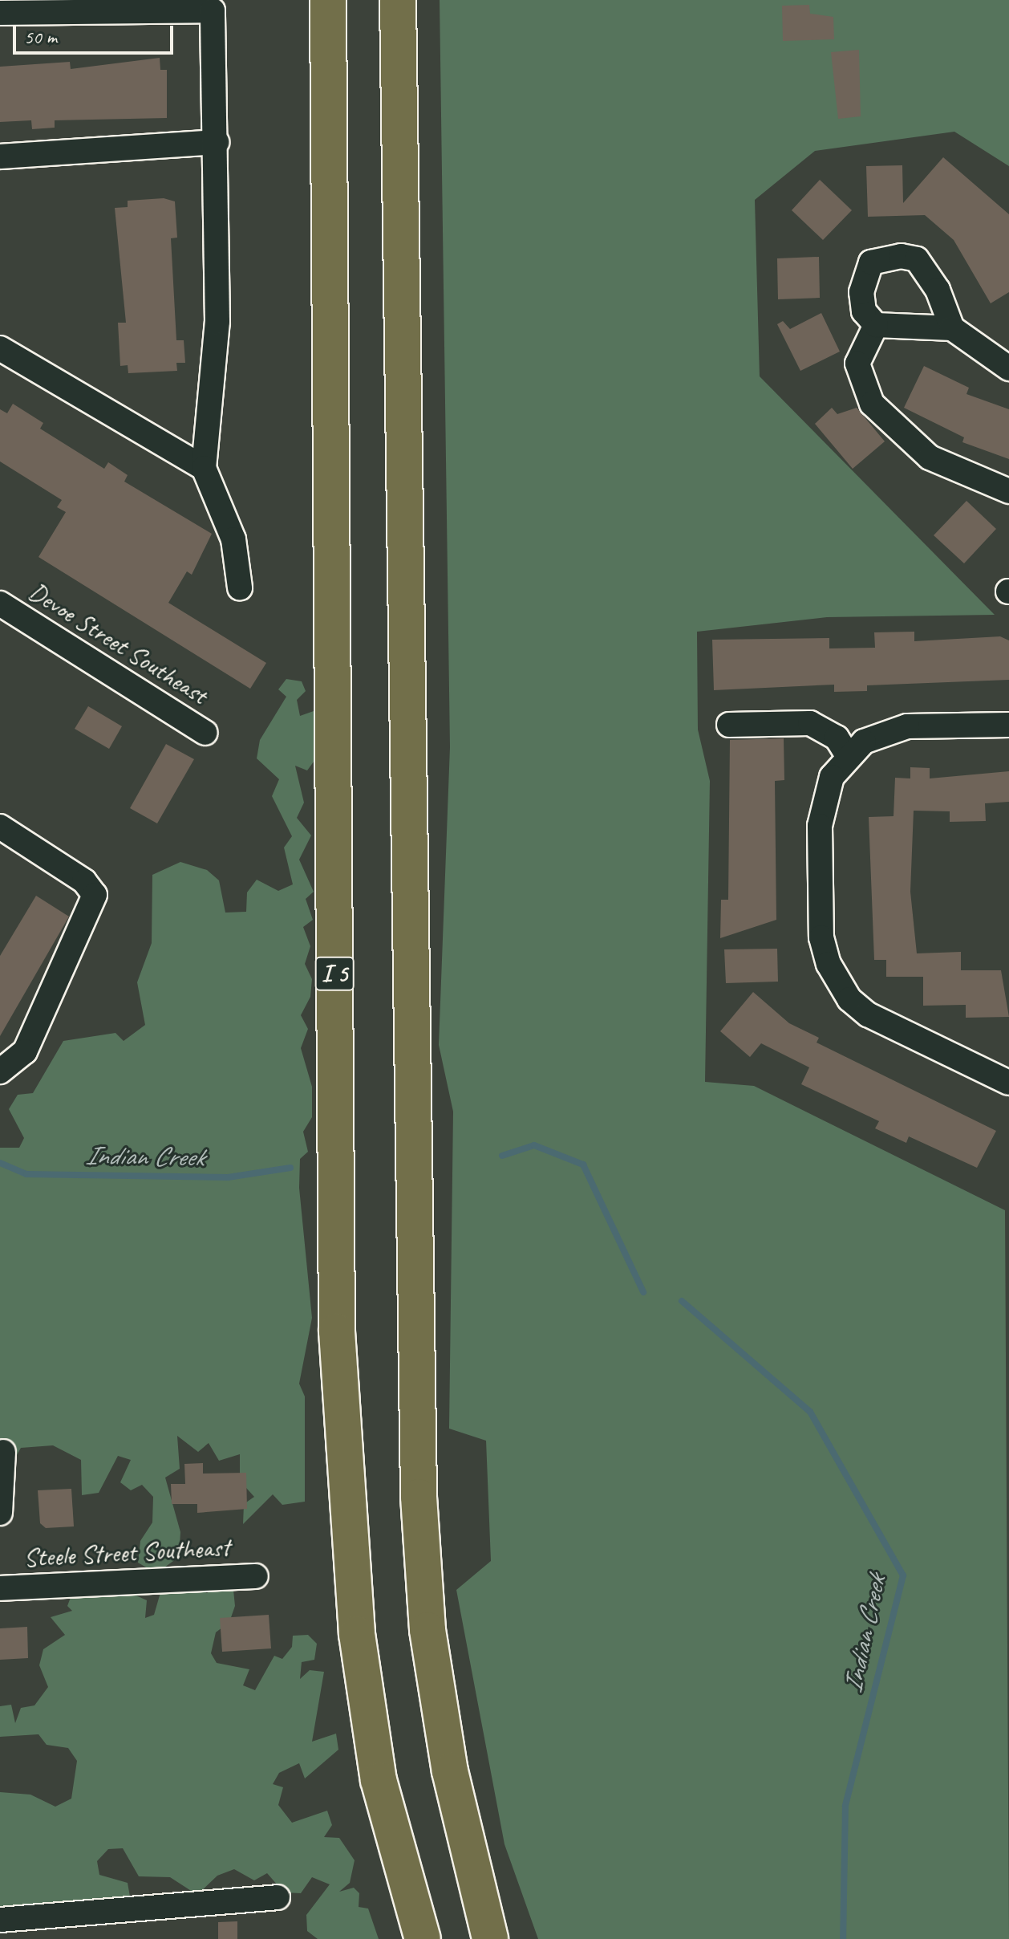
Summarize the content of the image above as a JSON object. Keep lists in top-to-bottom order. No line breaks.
{"streets":{"highway":["I 5"],"street":["Devoe Street Southeast","Steele Street Southeast"]},"water":["Indian Creek"],"scale_bar":"50 m"}
